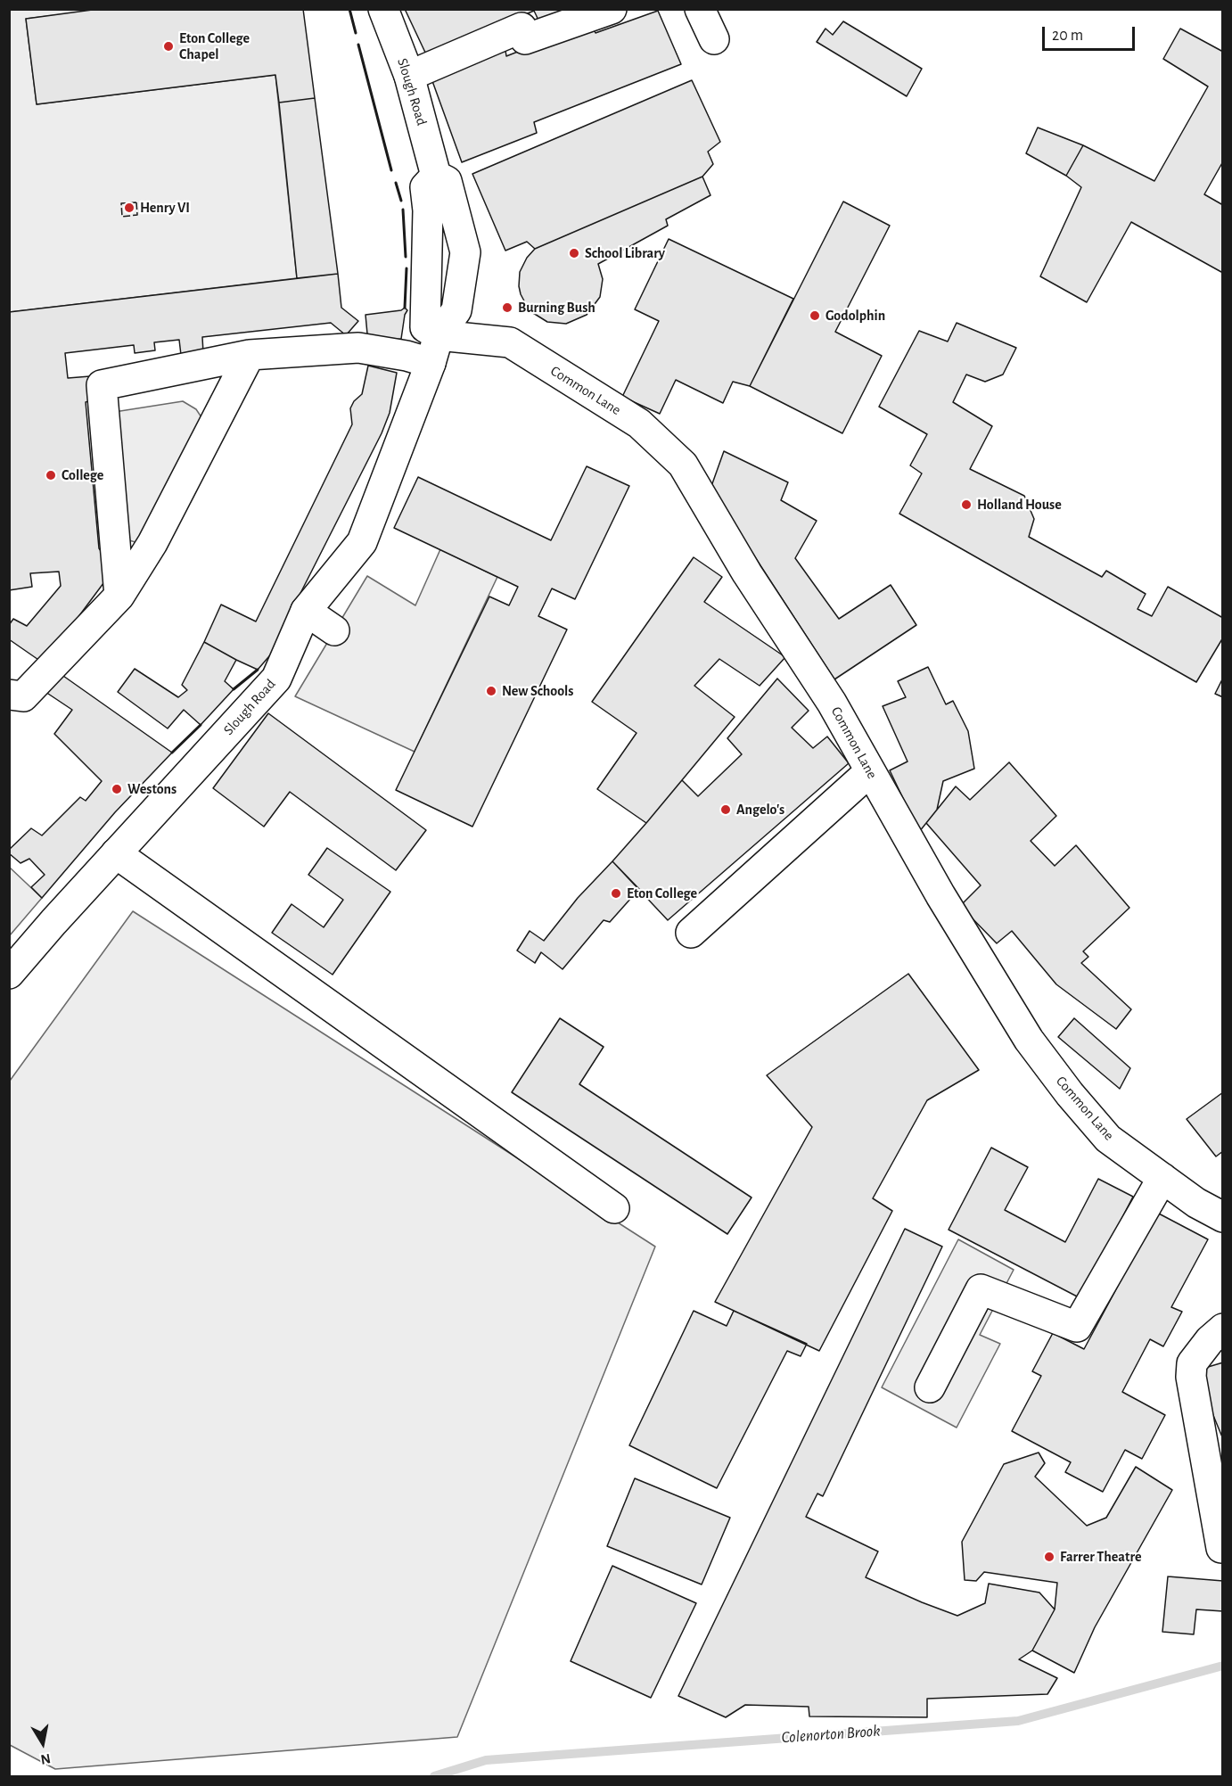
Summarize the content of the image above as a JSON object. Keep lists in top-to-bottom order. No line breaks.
{"streets":{"main road":["Slough Road","Common Lane"]},"crossings":[["Slough Road","Common Lane"]],"water":["Colenorton Brook"],"places":["Eton College Chapel","Henry VI","School Library","Burning Bush","Godolphin","College","Holland House","New Schools","Westons","Angelo's","Eton College","Farrer Theatre"],"scale_bar":"20 m","north":"bottom"}
